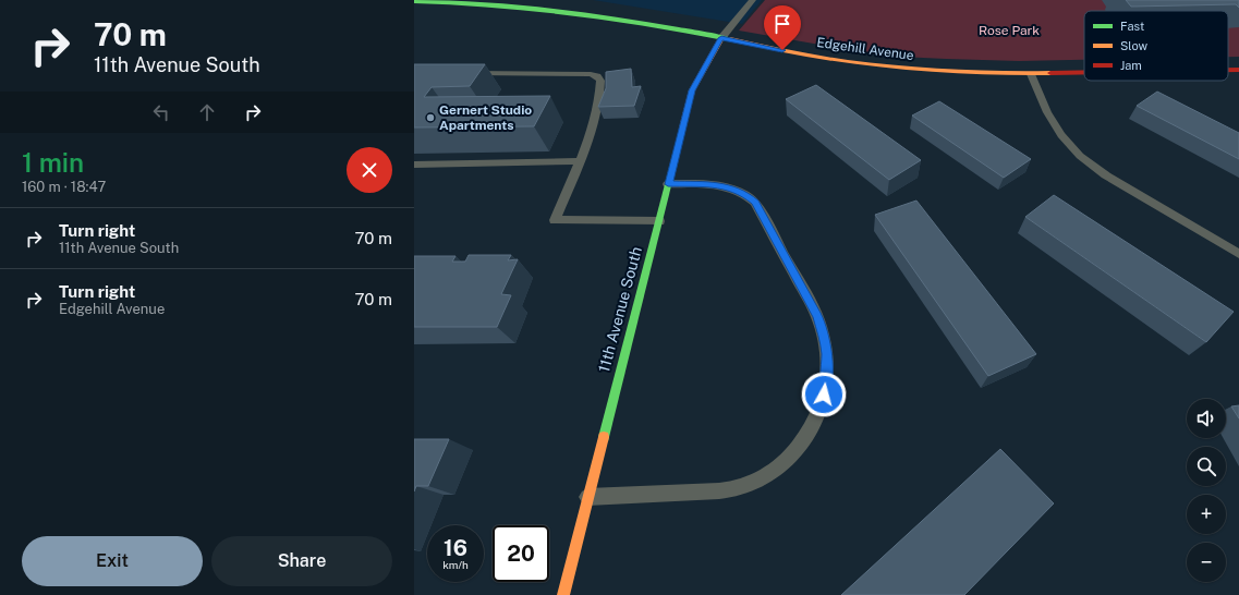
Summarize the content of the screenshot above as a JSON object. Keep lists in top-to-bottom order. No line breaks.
{"streets":{"street":["Edgehill Avenue","11th Avenue South"]},"crossings":[["Edgehill Avenue","11th Avenue South"]],"parks":["Rose Park"],"places":["Gernert Studio Apartments"],"legend":["Fast","Slow","Jam"],"page":{"turn":["70 m","11th Avenue South"],"heading":["1 min","160 m · 18:47"],"list":[{"name":"Turn right","note":"11th Avenue South","value":"70 m"},{"name":"Turn right","note":"Edgehill Avenue","value":"70 m"}],"map_buttons":["+","−"],"speed":"16 km/h","limit":"20","buttons":["Exit","Share"]}}
